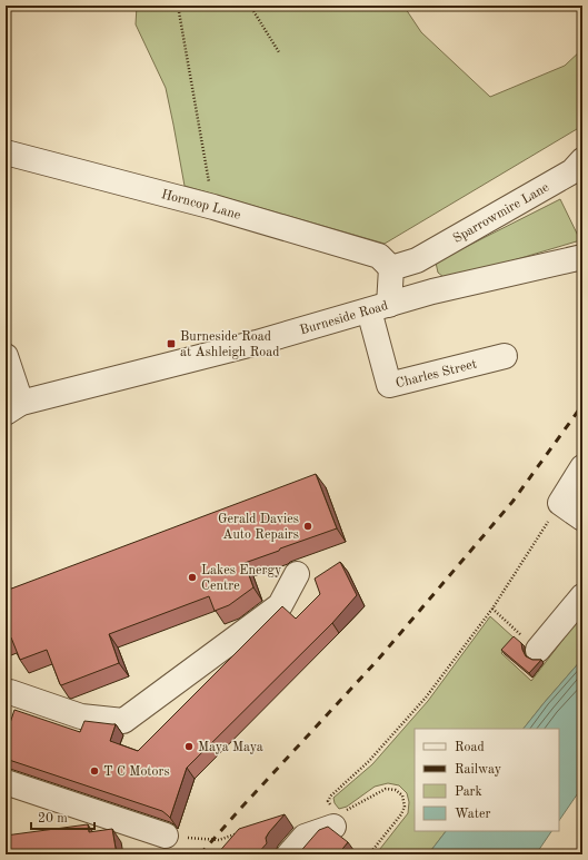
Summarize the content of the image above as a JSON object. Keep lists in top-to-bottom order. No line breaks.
{"streets":{"street":["Horncop Lane","Sparrowmire Lane","Burneside Road","Charles Street"]},"crossings":[["Horncop Lane","Sparrowmire Lane"],["Burneside Road","Charles Street"]],"places":{"transit":["Burneside Road at Ashleigh Road"],"other":["Gerald Davies Auto Repairs","Lakes Energy Centre","Maya Maya","T C Motors"]},"legend":["Road","Railway","Park","Water"],"scale_bar":"20 m"}
